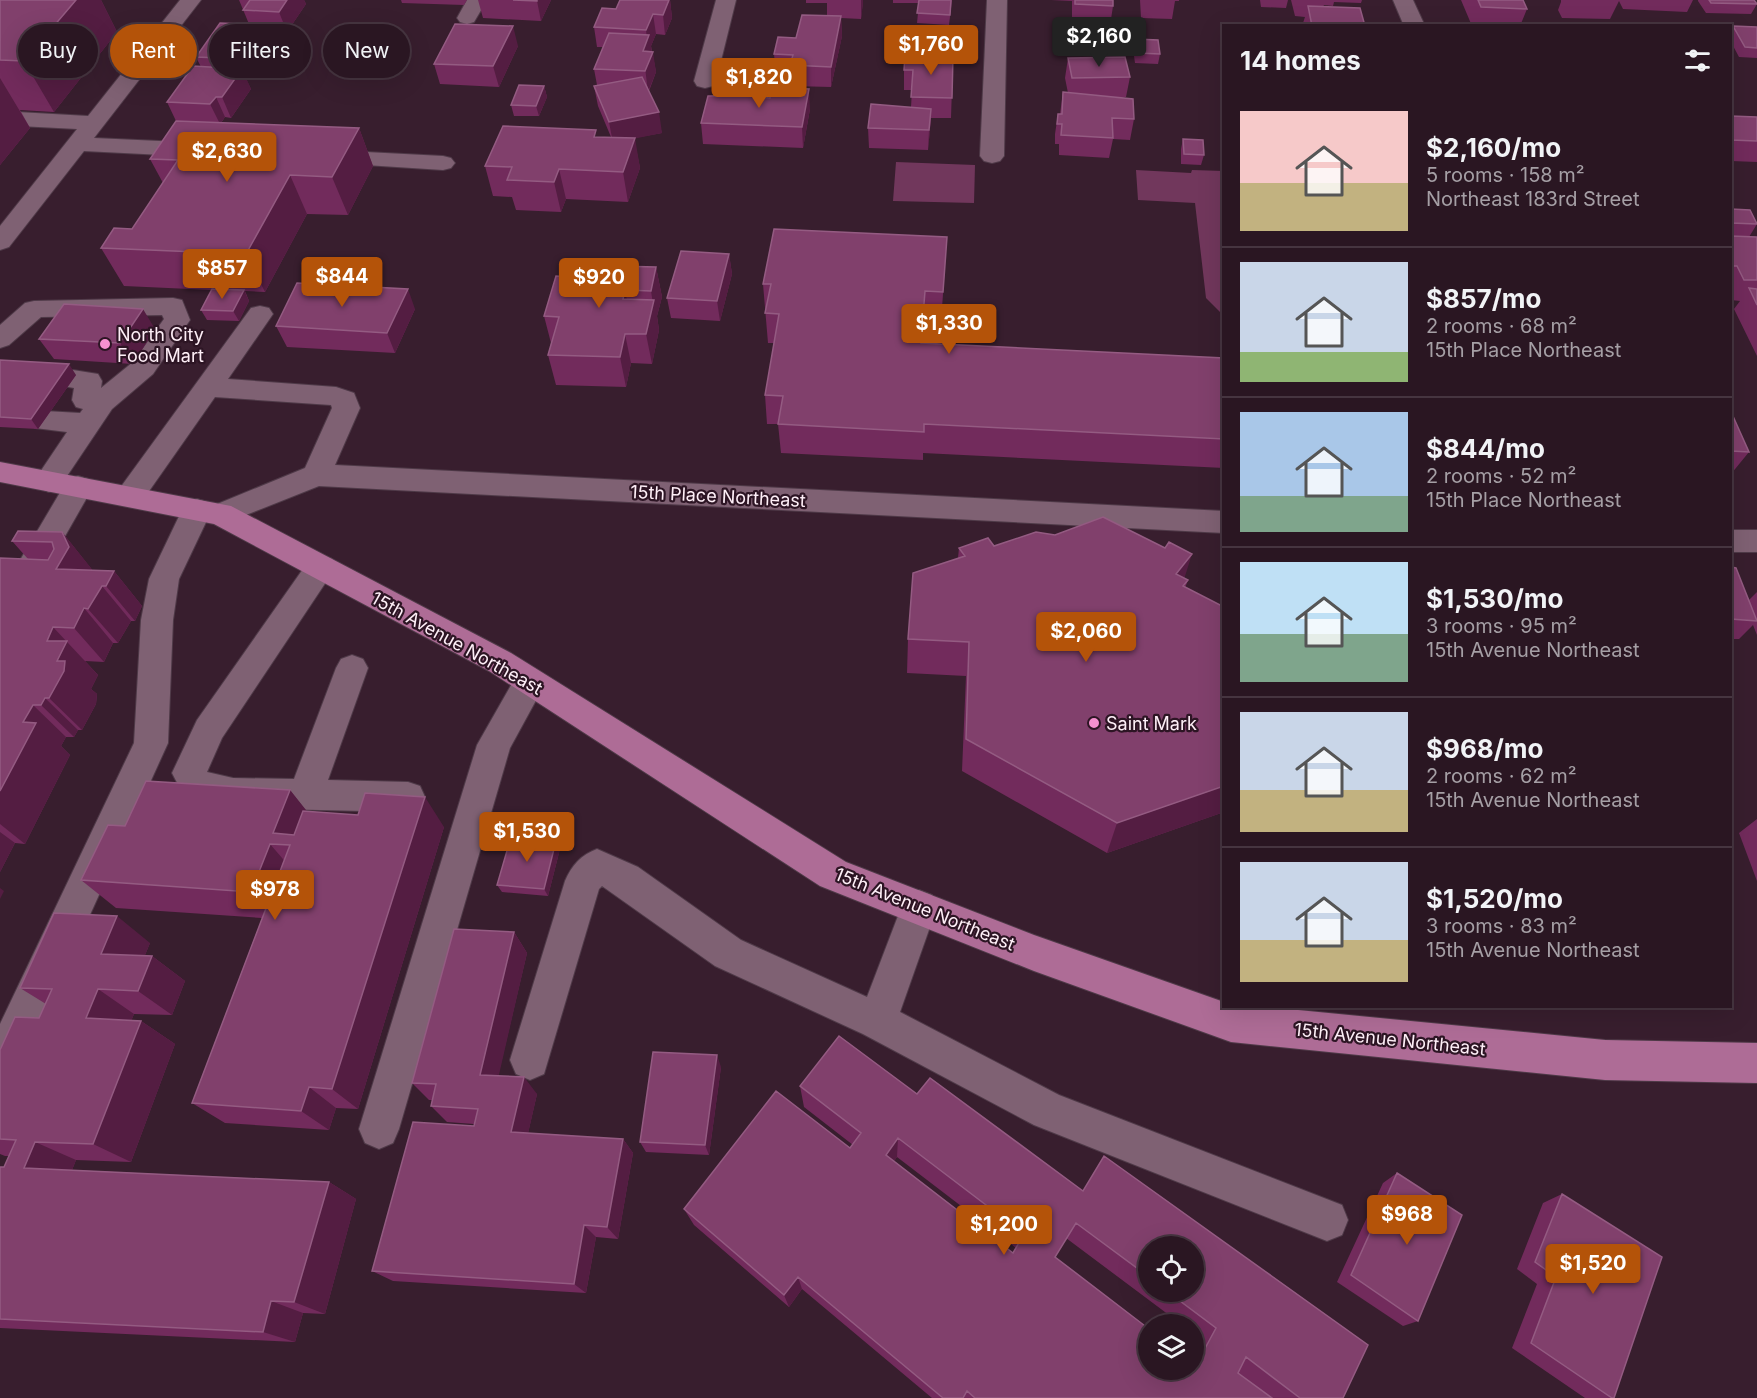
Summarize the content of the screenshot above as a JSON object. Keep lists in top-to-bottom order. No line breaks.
{"streets":{"main road":["15th Avenue Northeast"],"street":["15th Place Northeast"]},"crossings":[["15th Place Northeast","15th Avenue Northeast"]],"places":["North City Food Mart","Saint Mark"],"page":{"price":["$2,160","$1,760","$1,820","$2,630","$857","$844","$920","$1,330","$2,060","$1,530","$978","$968","$1,200","$1,520"],"chip":["Buy","Rent","Filters","New"],"heading":"14 homes","list":[{"name":"$2,160/mo","note":"5 rooms · 158 m² · Northeast 183rd Street"},{"name":"$857/mo","note":"2 rooms · 68 m² · 15th Place Northeast"},{"name":"$844/mo","note":"2 rooms · 52 m² · 15th Place Northeast"},{"name":"$1,530/mo","note":"3 rooms · 95 m² · 15th Avenue Northeast"},{"name":"$968/mo","note":"2 rooms · 62 m² · 15th Avenue Northeast"},{"name":"$1,520/mo","note":"3 rooms · 83 m² · 15th Avenue Northeast"}]}}
